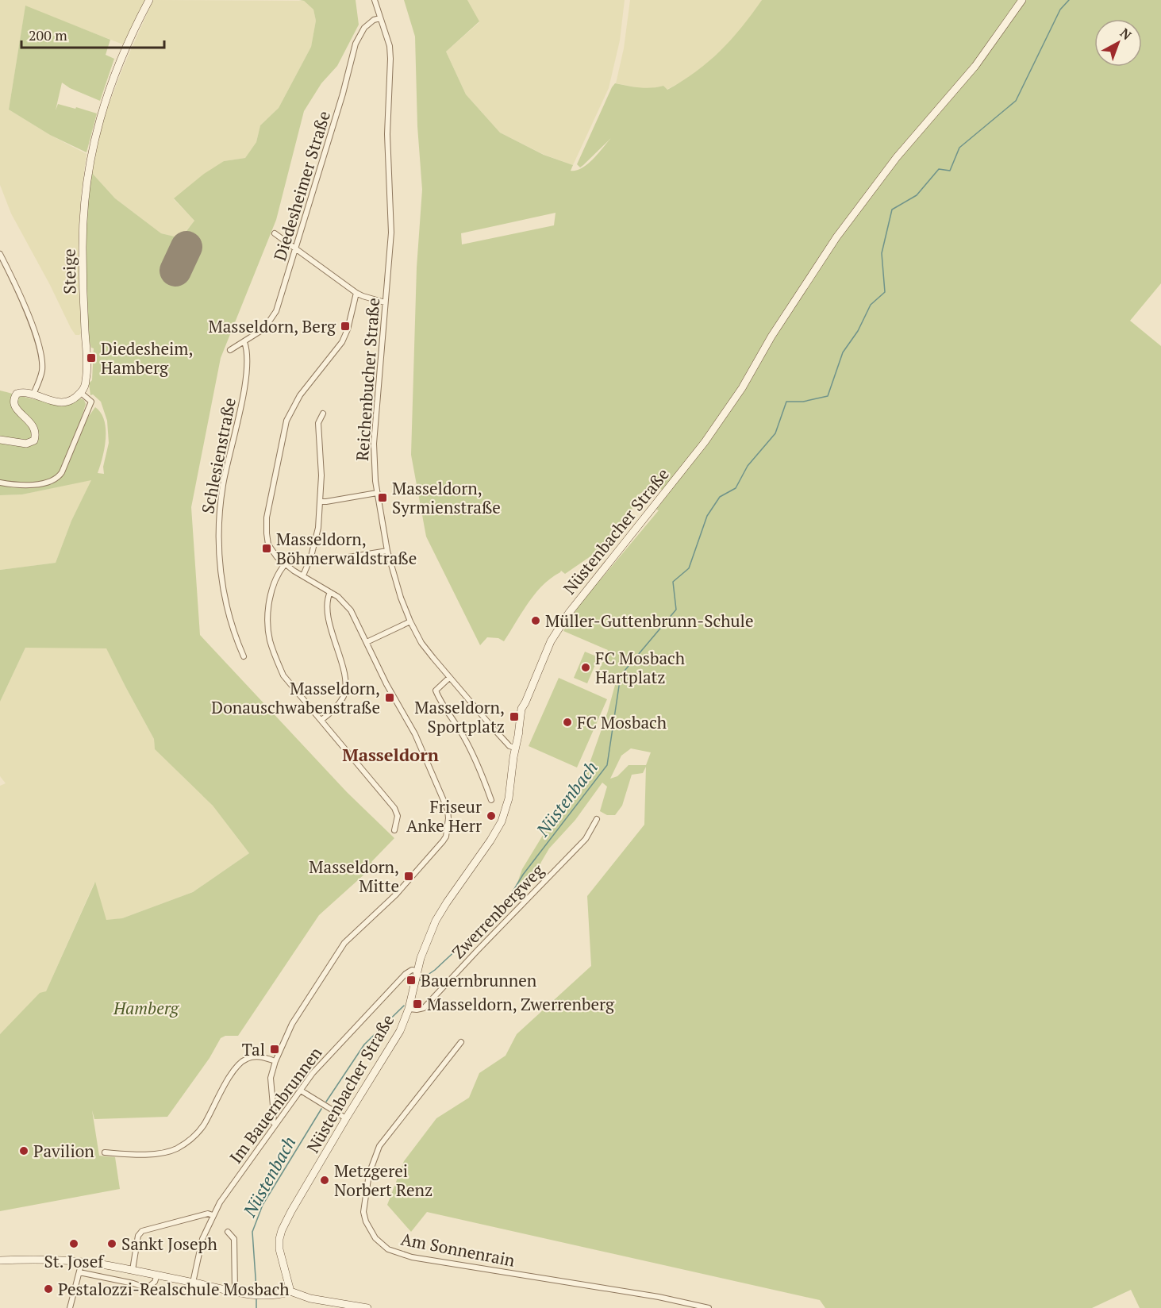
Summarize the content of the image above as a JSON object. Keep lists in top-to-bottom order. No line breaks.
{"streets":{"main road":["Steige","Nüstenbacher Straße"],"street":["Diedesheimer Straße","Reichenbucher Straße","Schlesienstraße","Zwerrenbergweg","Im Bauernbrunnen","Am Sonnenrain"]},"crossings":[["Diedesheimer Straße","Reichenbucher Straße"],["Diedesheimer Straße","Schlesienstraße"],["Reichenbucher Straße","Nüstenbacher Straße"],["Nüstenbacher Straße","Zwerrenbergweg"],["Nüstenbacher Straße","Im Bauernbrunnen"]],"districts":["Masseldorn"],"water":["Nüstenbach"],"parks":["Hamberg"],"places":{"transit":["Masseldorn, Berg","Diedesheim, Hamberg","Masseldorn, Syrmienstraße","Masseldorn, Böhmerwaldstraße","Masseldorn, Donauschwabenstraße","Masseldorn, Sportplatz","Masseldorn, Mitte","Bauernbrunnen","Masseldorn, Zwerrenberg","Tal"],"other":["Müller-Guttenbrunn-Schule","FC Mosbach Hartplatz","FC Mosbach","Friseur Anke Herr","Pavilion","Metzgerei Norbert Renz","St. Josef","Sankt Joseph","Pestalozzi-Realschule Mosbach"]},"scale_bar":"200 m","north":"top right"}
